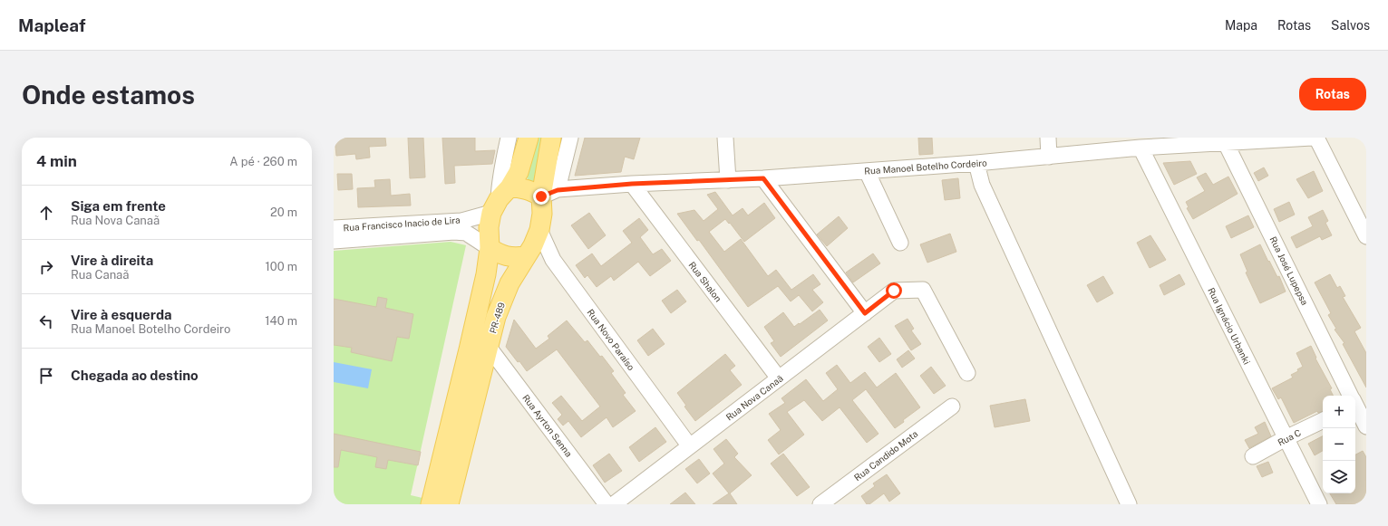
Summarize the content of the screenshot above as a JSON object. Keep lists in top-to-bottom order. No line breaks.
{"streets":{"main road":["PR-489"],"street":["Rua Manoel Botelho Cordeiro","Rua Francisco Inacio de Lira","Rua José Lupepsa","Rua Shalon","Rua Ignácio Urbanki","Rua Novo Paraíso","Rua Nova Canaã","Rua Ayrton Senna","Rua C","Rua Candido Mota"]},"crossings":[["Rua Manoel Botelho Cordeiro","Rua José Lupepsa"],["Rua Manoel Botelho Cordeiro","Rua Shalon"],["Rua Manoel Botelho Cordeiro","PR-489"],["Rua Manoel Botelho Cordeiro","Rua Ignácio Urbanki"],["Rua Francisco Inacio de Lira","PR-489"],["Rua Shalon","Rua Nova Canaã"],["PR-489","Rua Novo Paraíso"],["PR-489","Rua Ayrton Senna"],["Rua Ignácio Urbanki","Rua C"],["Rua Novo Paraíso","Rua Nova Canaã"]],"page":{"header":"Mapleaf","nav":["Mapa","Rotas","Salvos"],"buttons":"Rotas","title":"Onde estamos","heading":["4 min","A pé · 260 m"],"list":[["Siga em frente","Rua Nova Canaã","20 m"],["Vire à direita","Rua Canaã","100 m"],["Vire à esquerda","Rua Manoel Botelho Cordeiro","140 m"],"Chegada ao destino"],"map_buttons":["+","−"]}}
